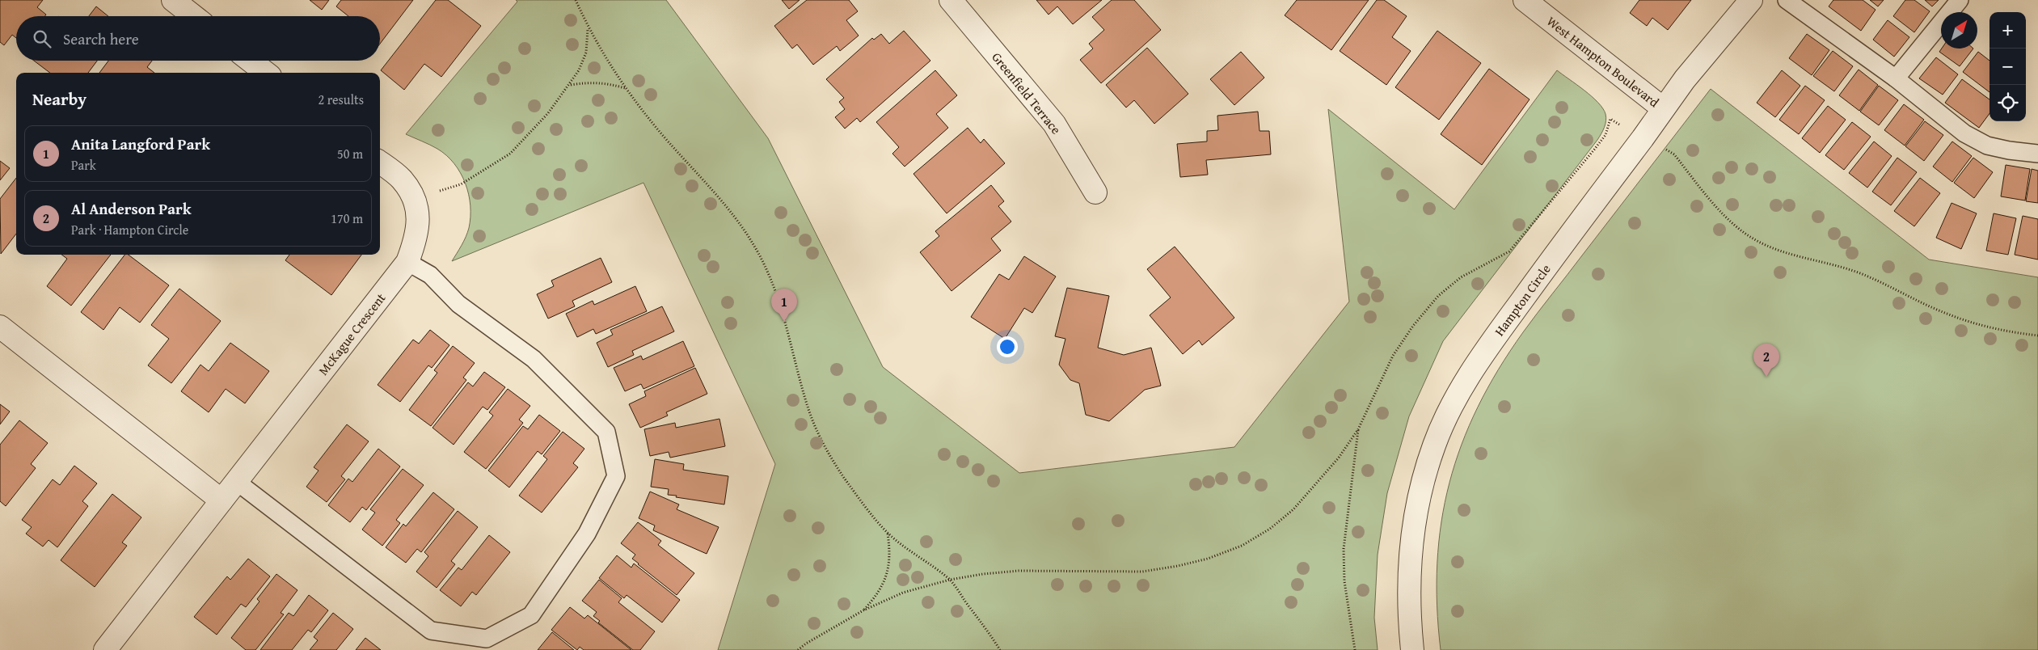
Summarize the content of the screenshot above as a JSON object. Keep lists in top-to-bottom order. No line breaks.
{"streets":{"street":["West Hampton Boulevard","Greenfield Terrace","Hampton Circle","McKague Crescent"]},"crossings":[["West Hampton Boulevard","Hampton Circle"]],"north":"top right","page":{"map_buttons":["+","−"],"search":"Search here","heading":["Nearby","2 results"],"list":[{"mark":"1","name":"Anita Langford Park","note":"Park","value":"50 m"},{"mark":"2","name":"Al Anderson Park","note":"Park · Hampton Circle","value":"170 m"}],"pins":["1","2"]}}
